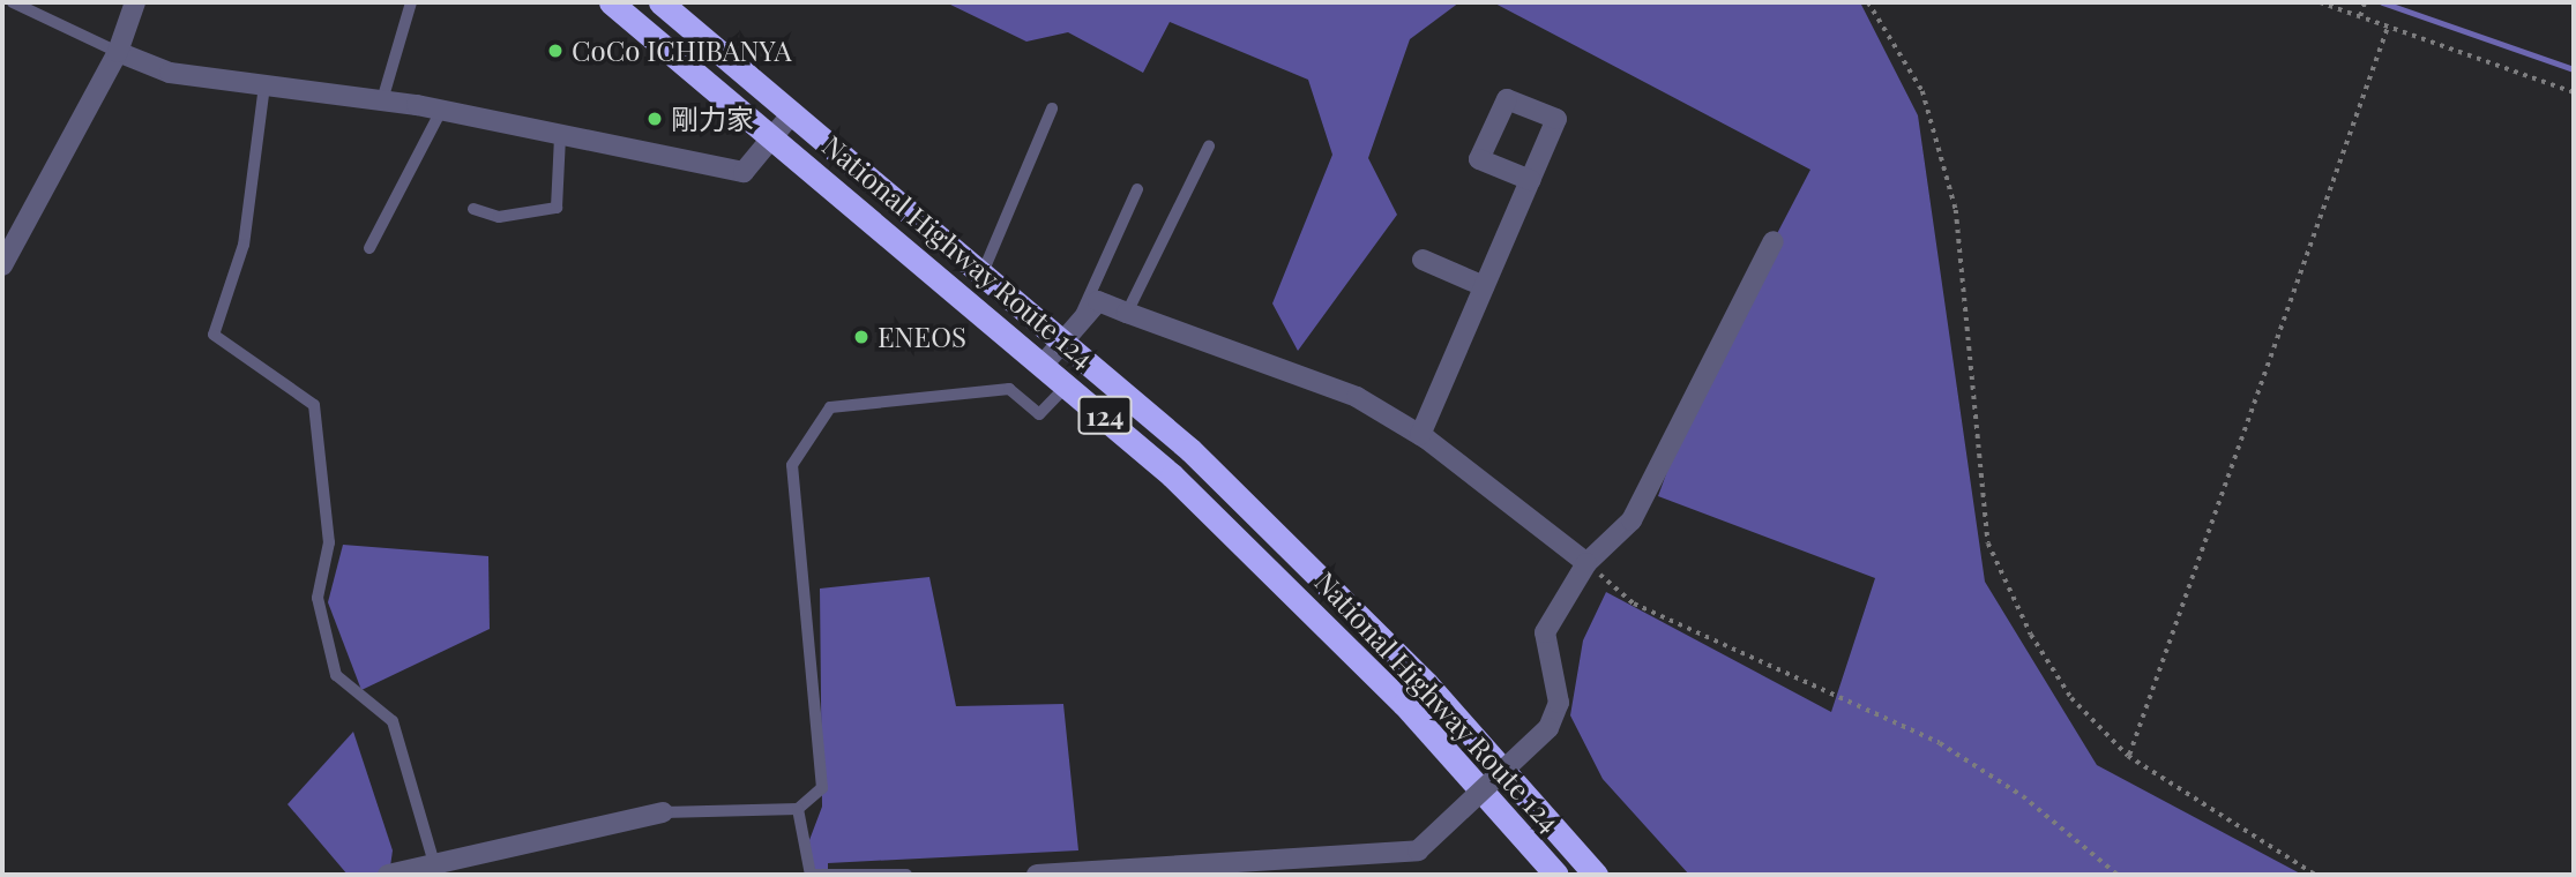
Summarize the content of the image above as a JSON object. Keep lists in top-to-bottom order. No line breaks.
{"streets":{"highway":["National Highway Route 124","124"]},"places":["CoCo ICHIBANYA","剛力家","ENEOS"]}
